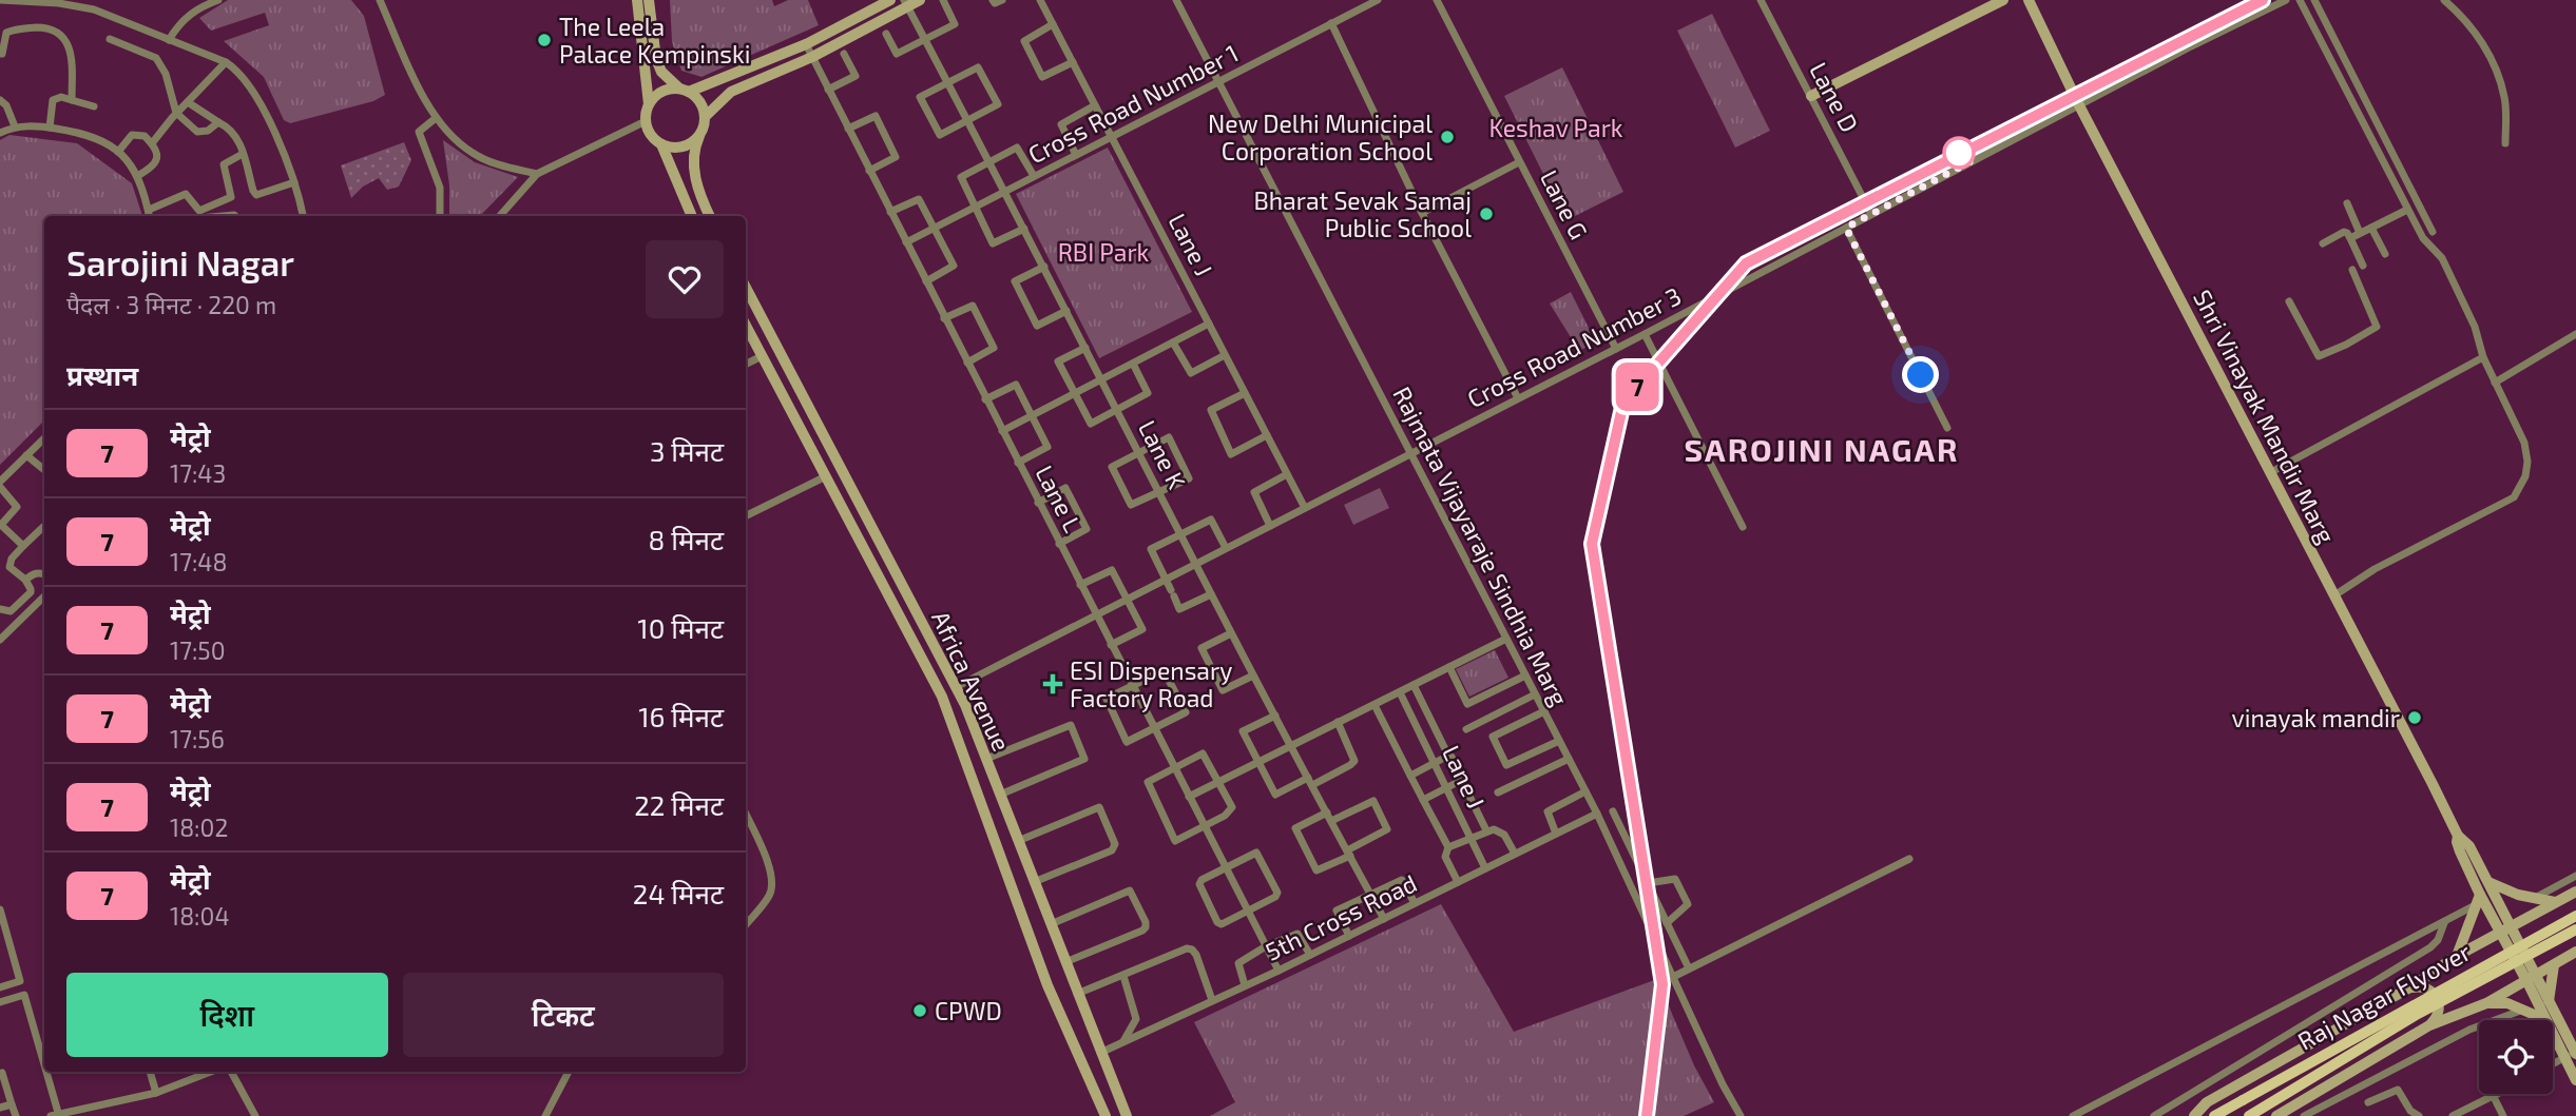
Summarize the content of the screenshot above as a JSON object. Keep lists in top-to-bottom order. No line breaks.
{"streets":{"main road":["Raj Nagar Flyover"],"street":["Lane D","Cross Road Number 1","Lane G","Lane J","Cross Road Number 3","Shri Vinayak Mandir Marg","Lane K","Lane L","Rajmata Vijayaraje Sindhia Marg","Africa Avenue","5th Cross Road"]},"crossings":[["Lane D","Cross Road Number 3"],["Cross Road Number 1","Lane J"],["Cross Road Number 1","Lane K"],["Cross Road Number 1","Lane L"],["Cross Road Number 1","Rajmata Vijayaraje Sindhia Marg"],["Lane G","Cross Road Number 3"],["Lane J","Cross Road Number 3"],["Lane J","5th Cross Road"],["Cross Road Number 3","Shri Vinayak Mandir Marg"],["Cross Road Number 3","Lane K"],["Cross Road Number 3","Lane L"],["Cross Road Number 3","Rajmata Vijayaraje Sindhia Marg"],["Cross Road Number 3","Africa Avenue"],["Lane K","5th Cross Road"],["Lane L","5th Cross Road"],["Rajmata Vijayaraje Sindhia Marg","5th Cross Road"],["Africa Avenue","5th Cross Road"]],"districts":["SAROJINI NAGAR"],"parks":["Keshav Park","RBI Park"],"places":{"other":["The Leela Palace Kempinski","New Delhi Municipal Corporation School","Bharat Sevak Samaj Public School","vinayak mandir","CPWD"],"health":["ESI Dispensary Factory Road"]},"lines":["metro line 7"],"page":{"on_map":"7","heading":[["Sarojini Nagar","पैदल · 3 मिनट · 220 m"],"प्रस्थान"],"list":[{"mark":"7","name":"मेट्रो","note":"17:43","value":"3 मिनट"},{"mark":"7","name":"मेट्रो","note":"17:48","value":"8 मिनट"},{"mark":"7","name":"मेट्रो","note":"17:50","value":"10 मिनट"},{"mark":"7","name":"मेट्रो","note":"17:56","value":"16 मिनट"},{"mark":"7","name":"मेट्रो","note":"18:02","value":"22 मिनट"},{"mark":"7","name":"मेट्रो","note":"18:04","value":"24 मिनट"}],"buttons":["दिशा","टिकट"]}}
